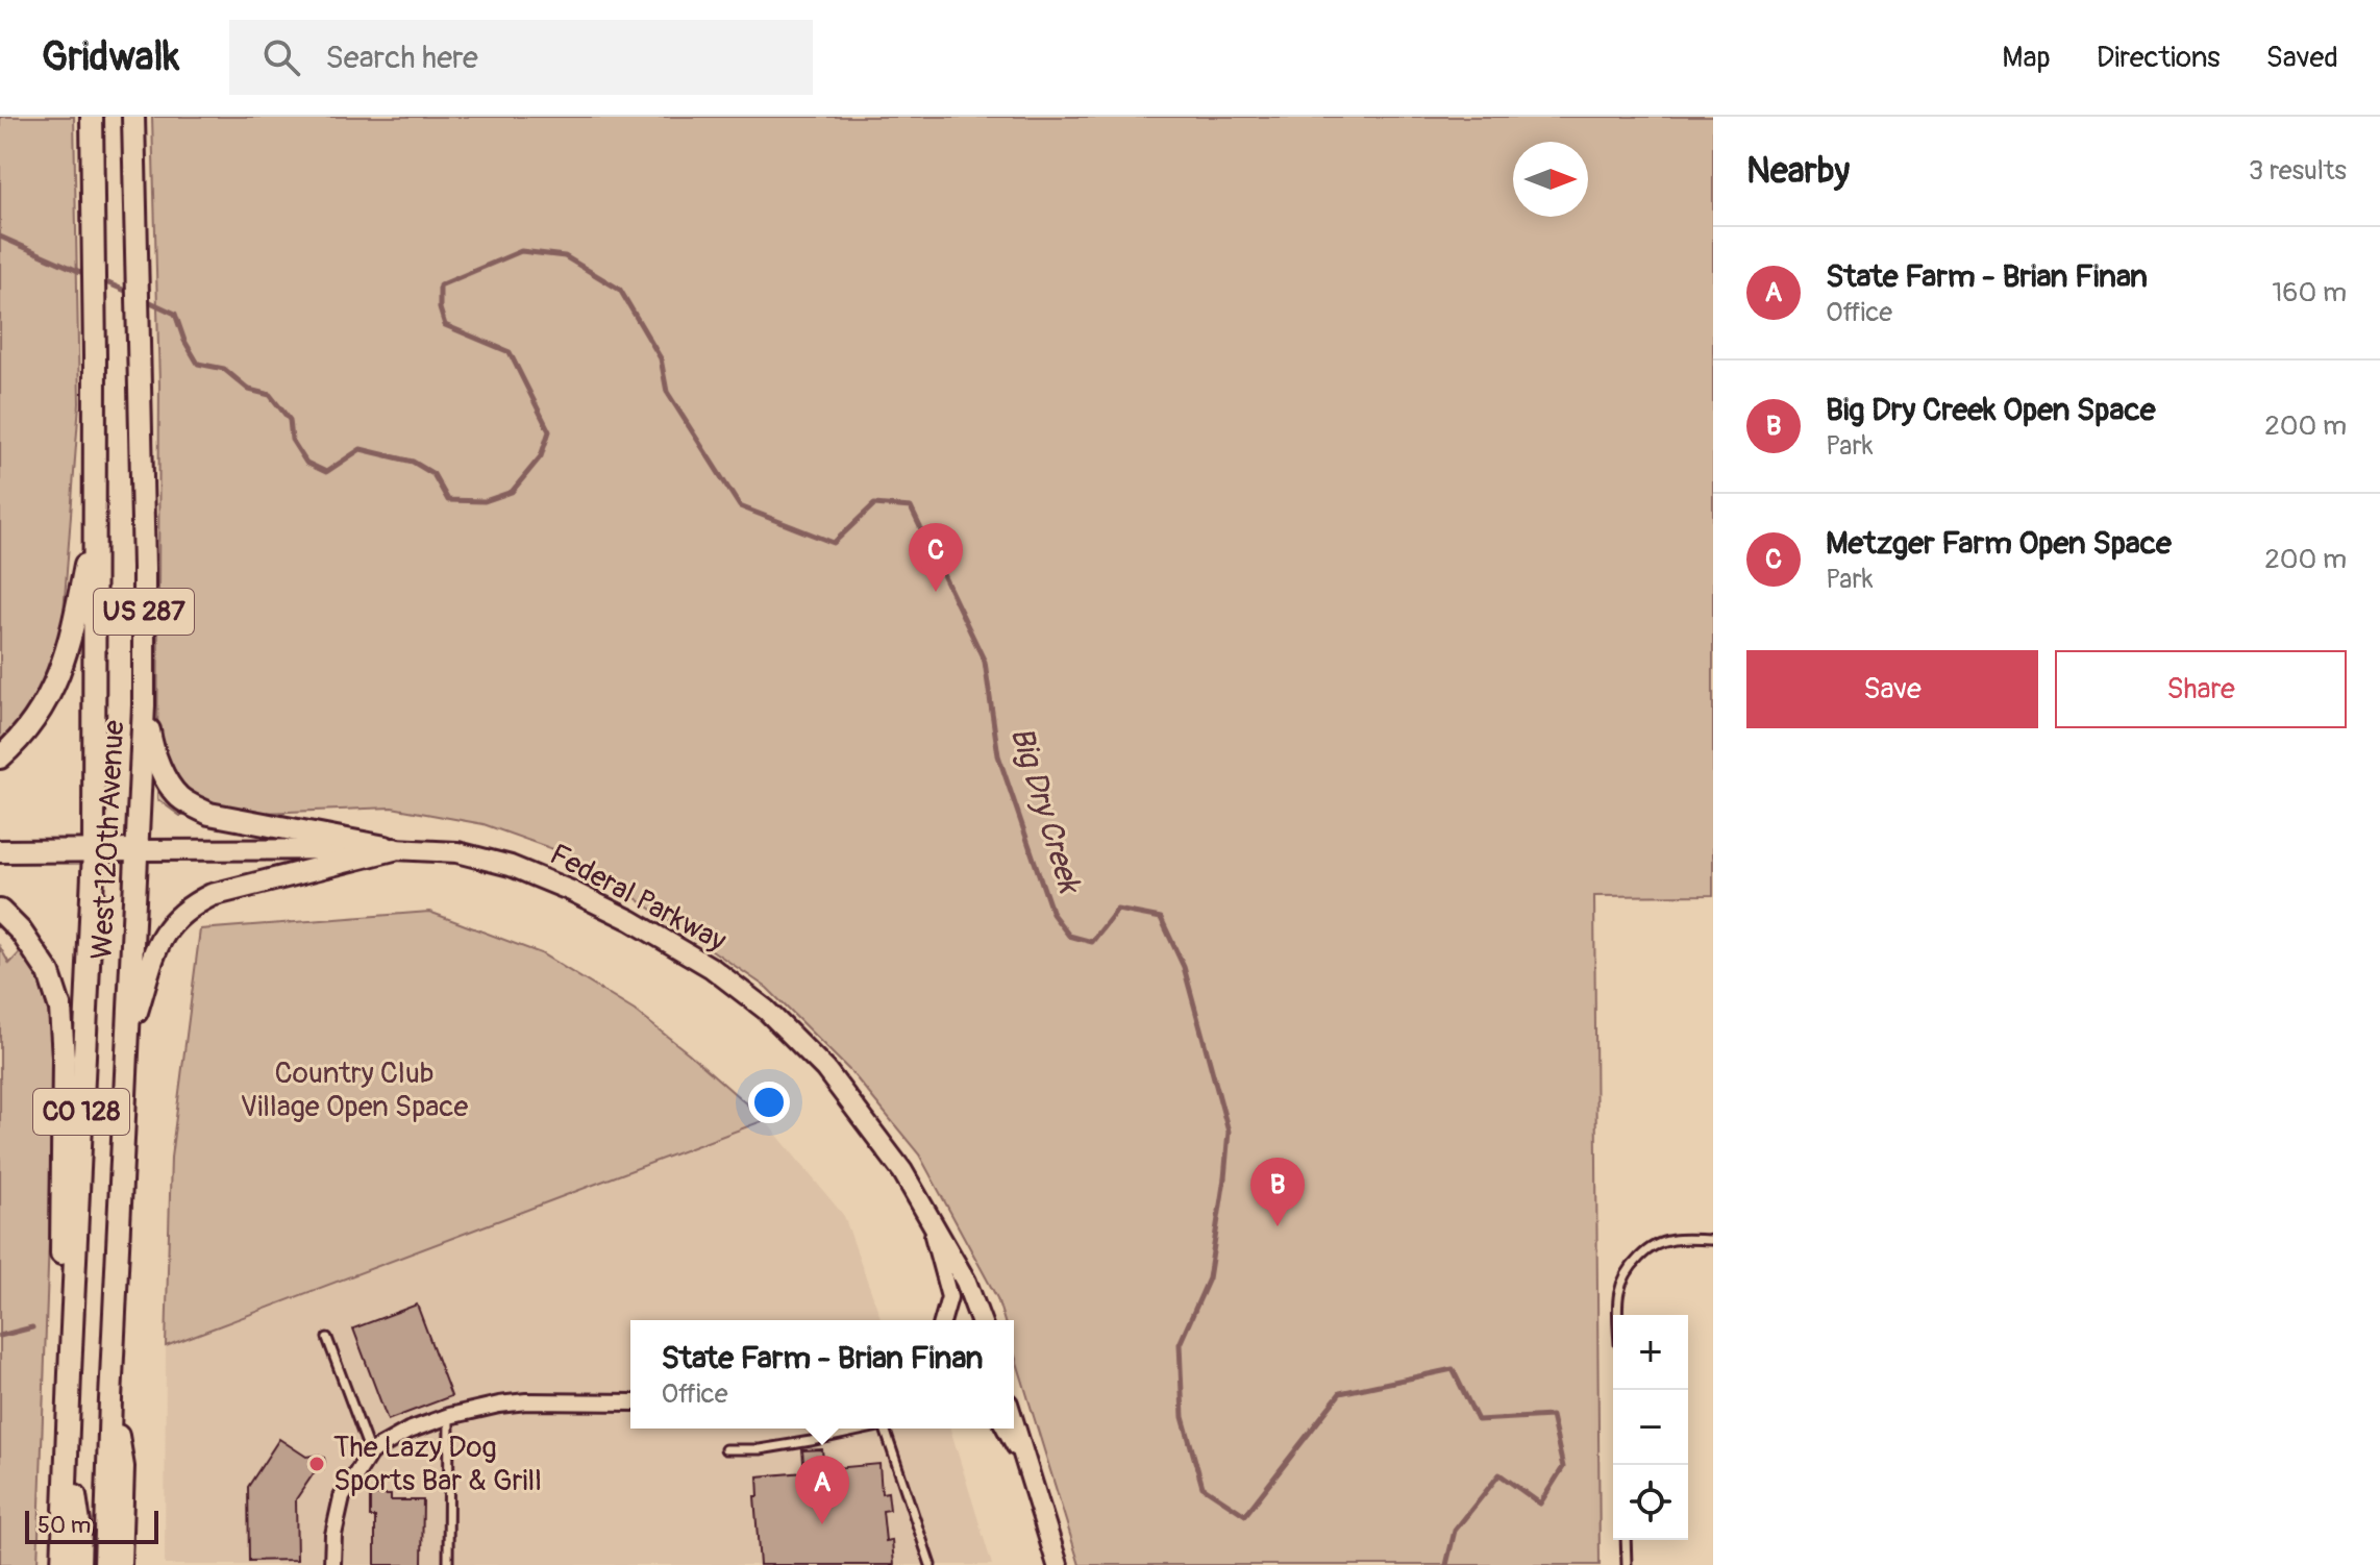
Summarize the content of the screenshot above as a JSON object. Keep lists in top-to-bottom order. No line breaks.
{"streets":{"main road":["US 287","West 120th Avenue","Federal Parkway","CO 128"]},"crossings":[["US 287","West 120th Avenue"],["West 120th Avenue","Federal Parkway"]],"water":["Big Dry Creek"],"parks":["Country Club Village Open Space"],"places":["The Lazy Dog Sports Bar & Grill"],"scale_bar":"50 m","north":"right","page":{"header":"Gridwalk","search":"Search here","nav":["Map","Directions","Saved"],"heading":["Nearby","3 results"],"list":[{"mark":"A","name":"State Farm - Brian Finan","note":"Office","value":"160 m"},{"mark":"B","name":"Big Dry Creek Open Space","note":"Park","value":"200 m"},{"mark":"C","name":"Metzger Farm Open Space","note":"Park","value":"200 m"}],"pins":["C","B","A"],"buttons":["Save","Share"],"map_buttons":["+","−"],"popup":["State Farm - Brian Finan","Office"],"scale":"50 m"}}
